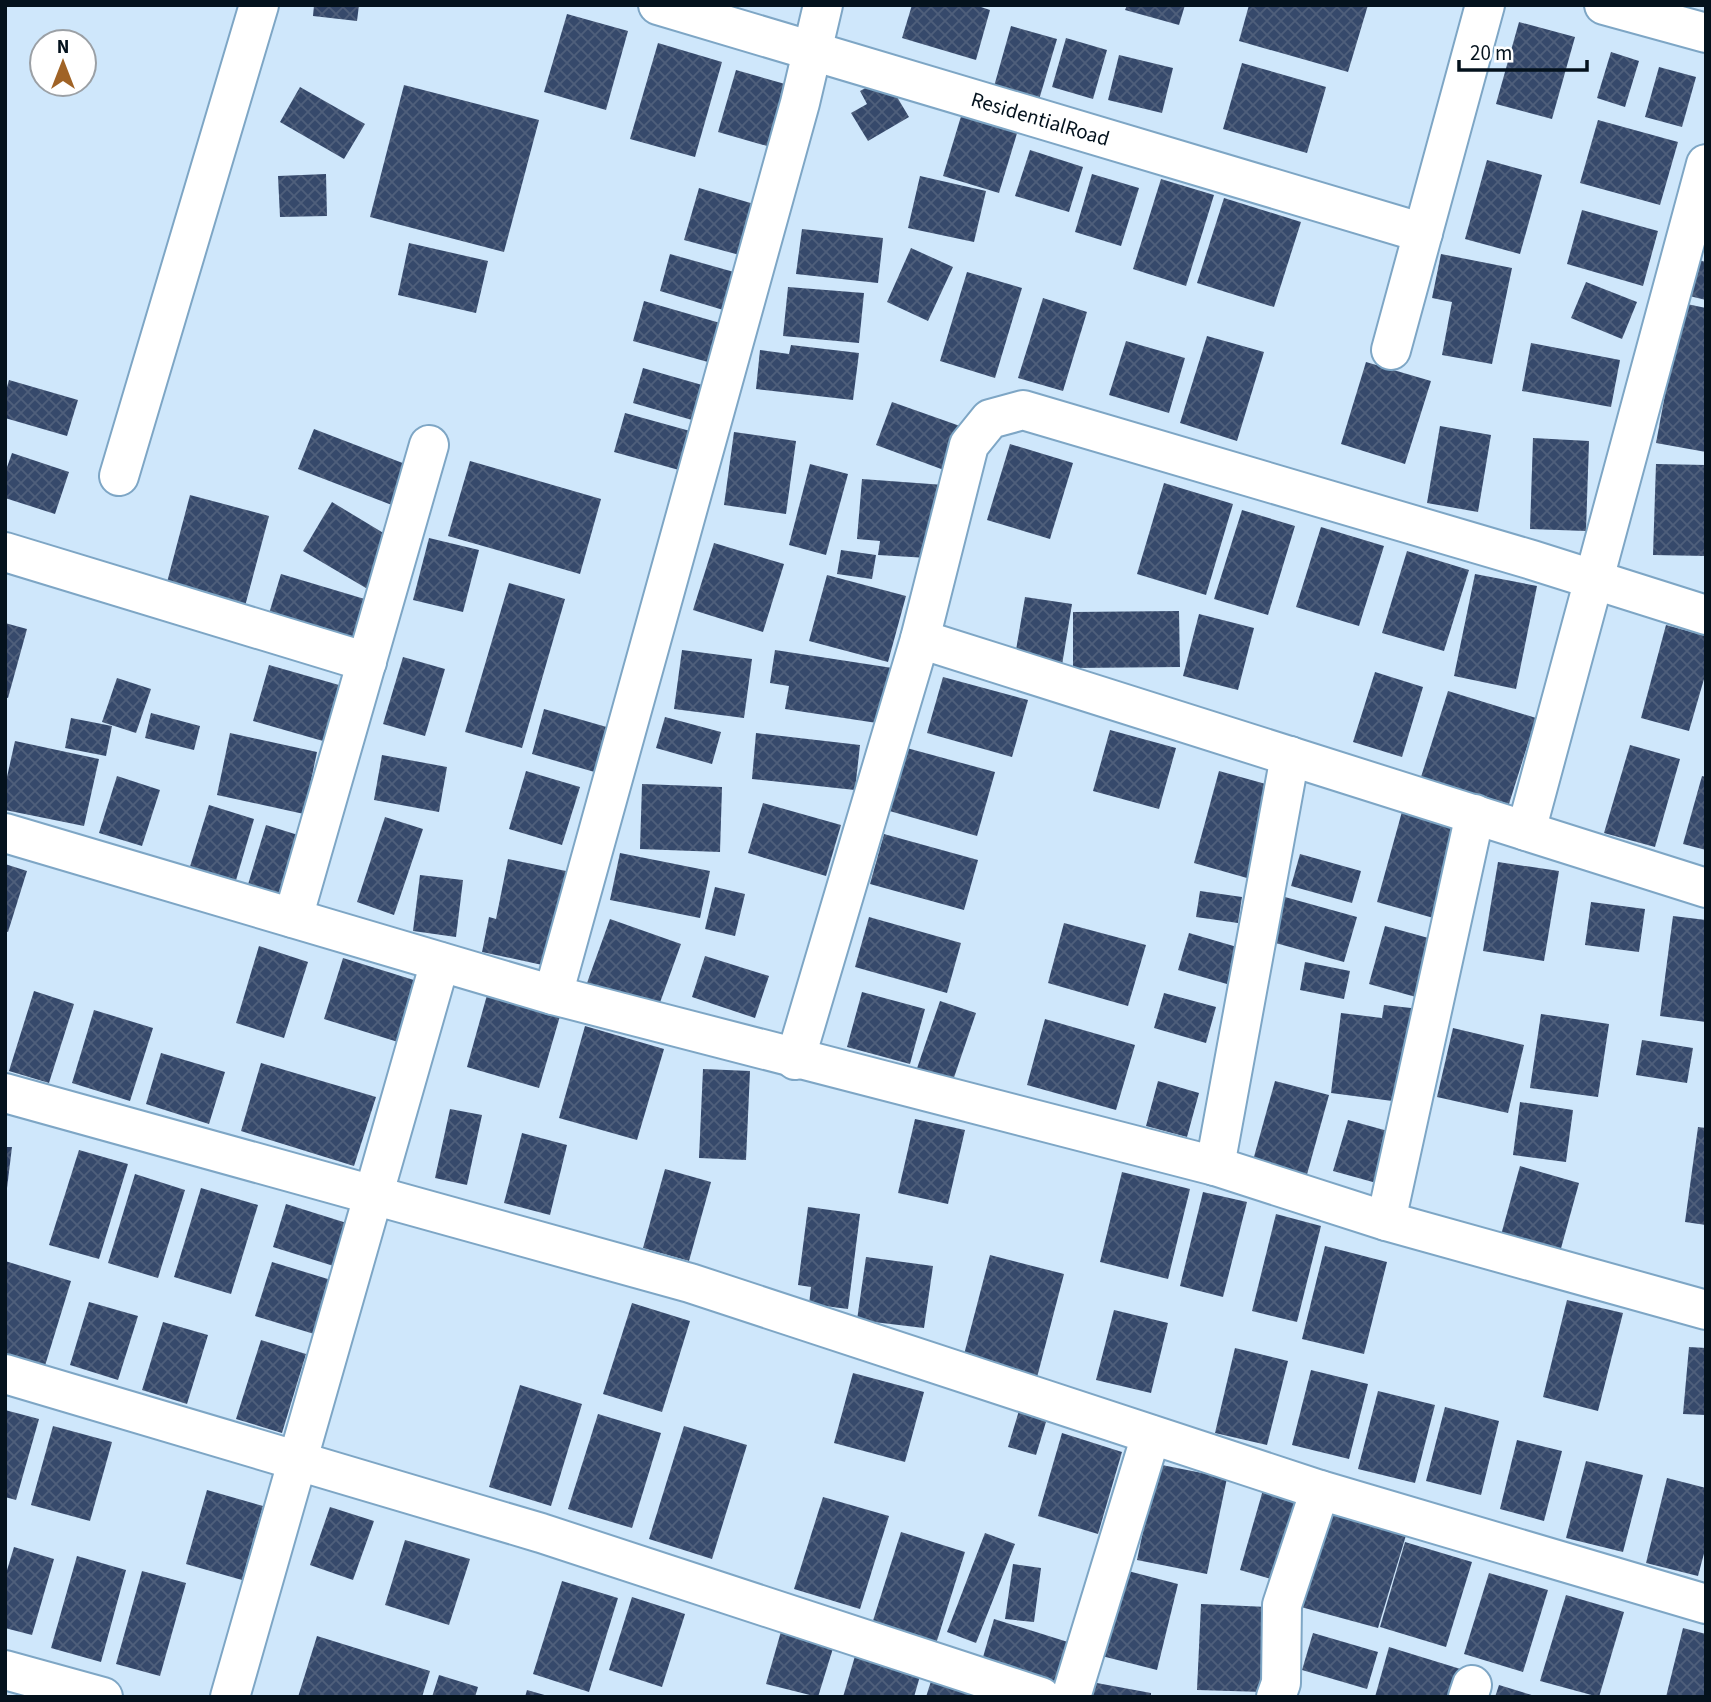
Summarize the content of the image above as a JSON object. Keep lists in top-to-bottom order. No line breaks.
{"streets":{"street":["ResidentialRoad"]},"scale_bar":"20 m","north":"top"}
